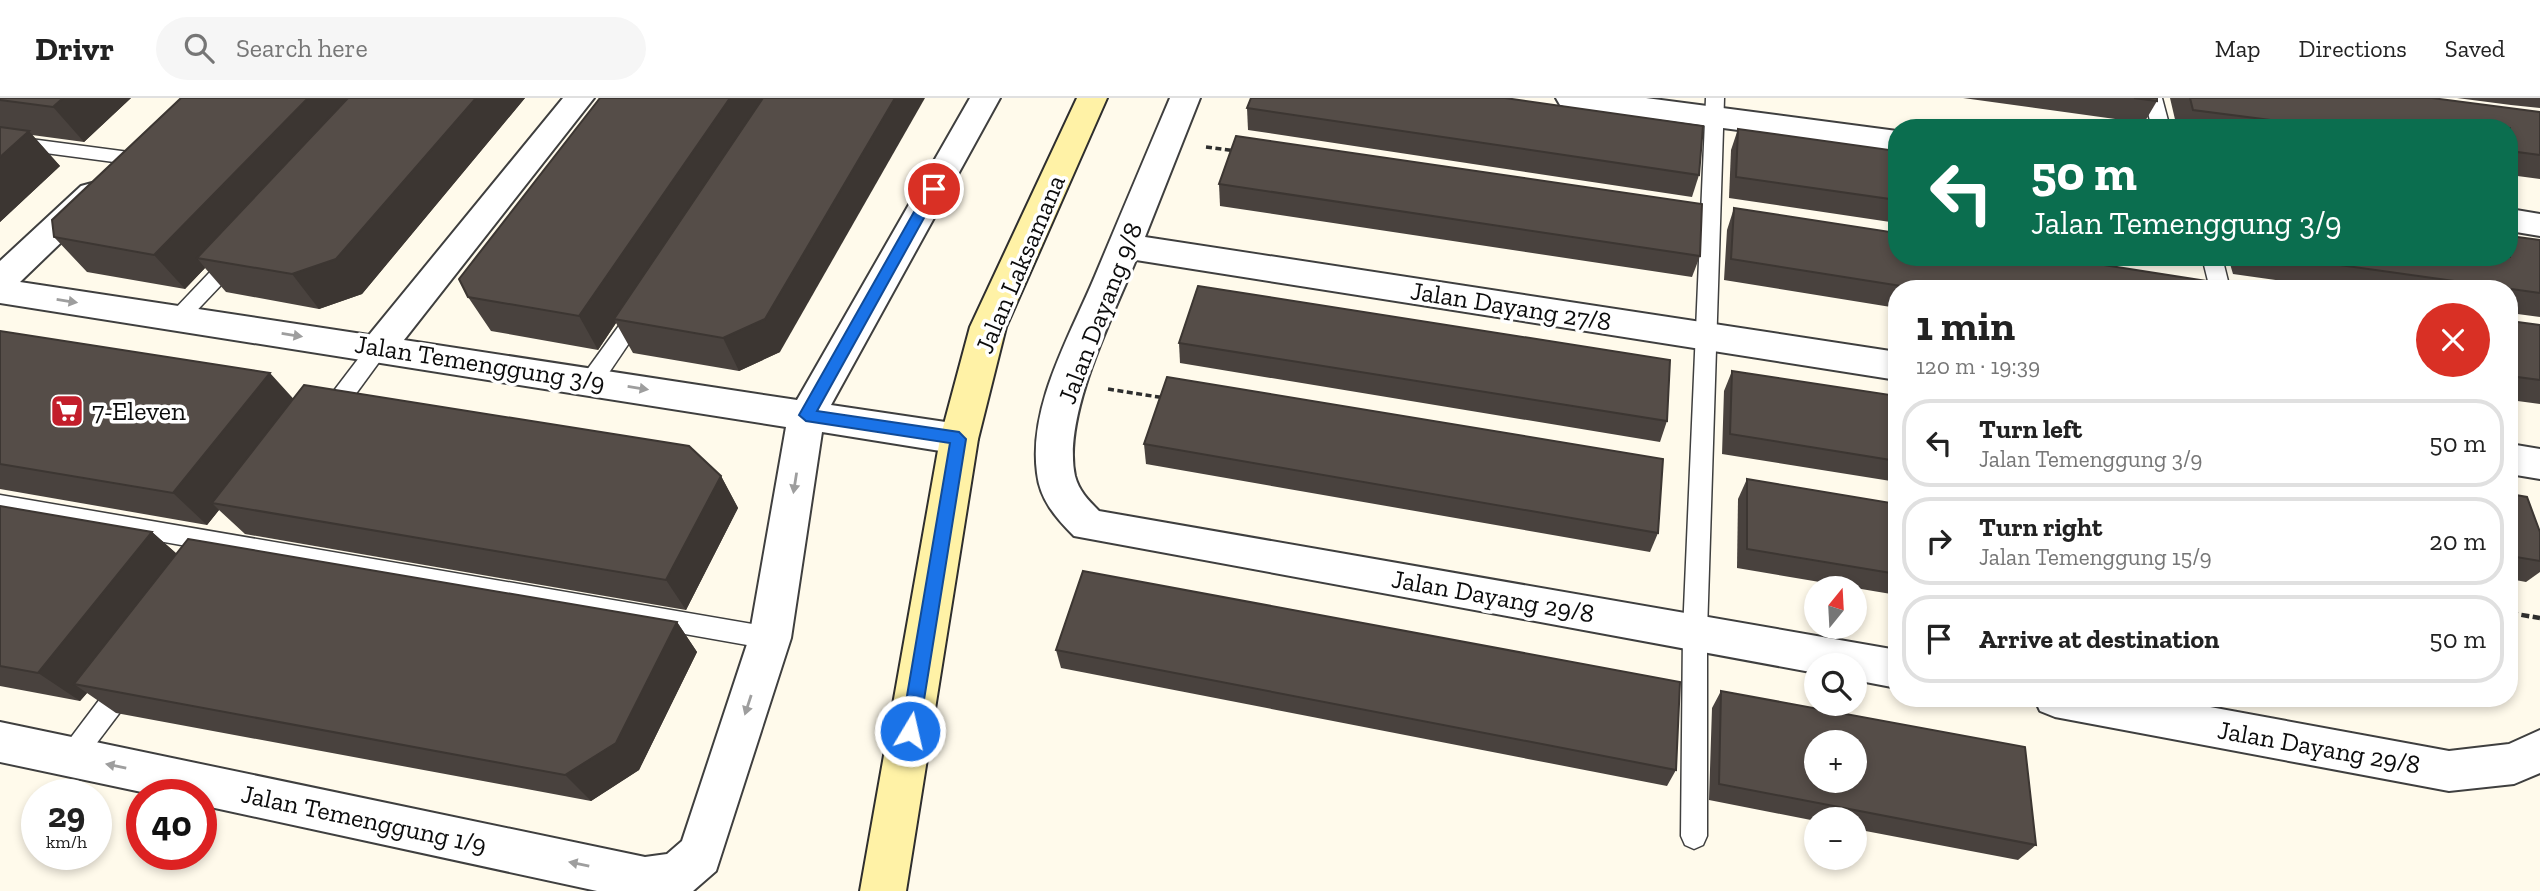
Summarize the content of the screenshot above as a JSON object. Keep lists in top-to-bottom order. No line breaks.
{"streets":{"street":["Jalan Laksamana","Jalan Dayang 27/8","Jalan Dayang 9/8","Jalan Temenggung 3/9","Jalan Dayang 29/8","Jalan Temenggung 1/9"]},"crossings":[["Jalan Laksamana","Jalan Temenggung 3/9"],["Jalan Dayang 27/8","Jalan Dayang 9/8"],["Jalan Dayang 9/8","Jalan Dayang 29/8"]],"one_way":["Jalan Temenggung 3/9","Jalan Temenggung 1/9"],"places":{"supermarket":["7-Eleven"]},"north":"top","page":{"header":"Drivr","search":"Search here","nav":["Map","Directions","Saved"],"turn":["50 m","Jalan Temenggung 3/9"],"heading":["1 min","120 m · 19:39"],"list":[{"name":"Turn left","note":"Jalan Temenggung 3/9","value":"50 m"},{"name":"Turn right","note":"Jalan Temenggung 15/9","value":"20 m"},{"name":"Arrive at destination","value":"50 m"}],"map_buttons":["+","−"],"speed":"29 km/h","limit":"40"}}
